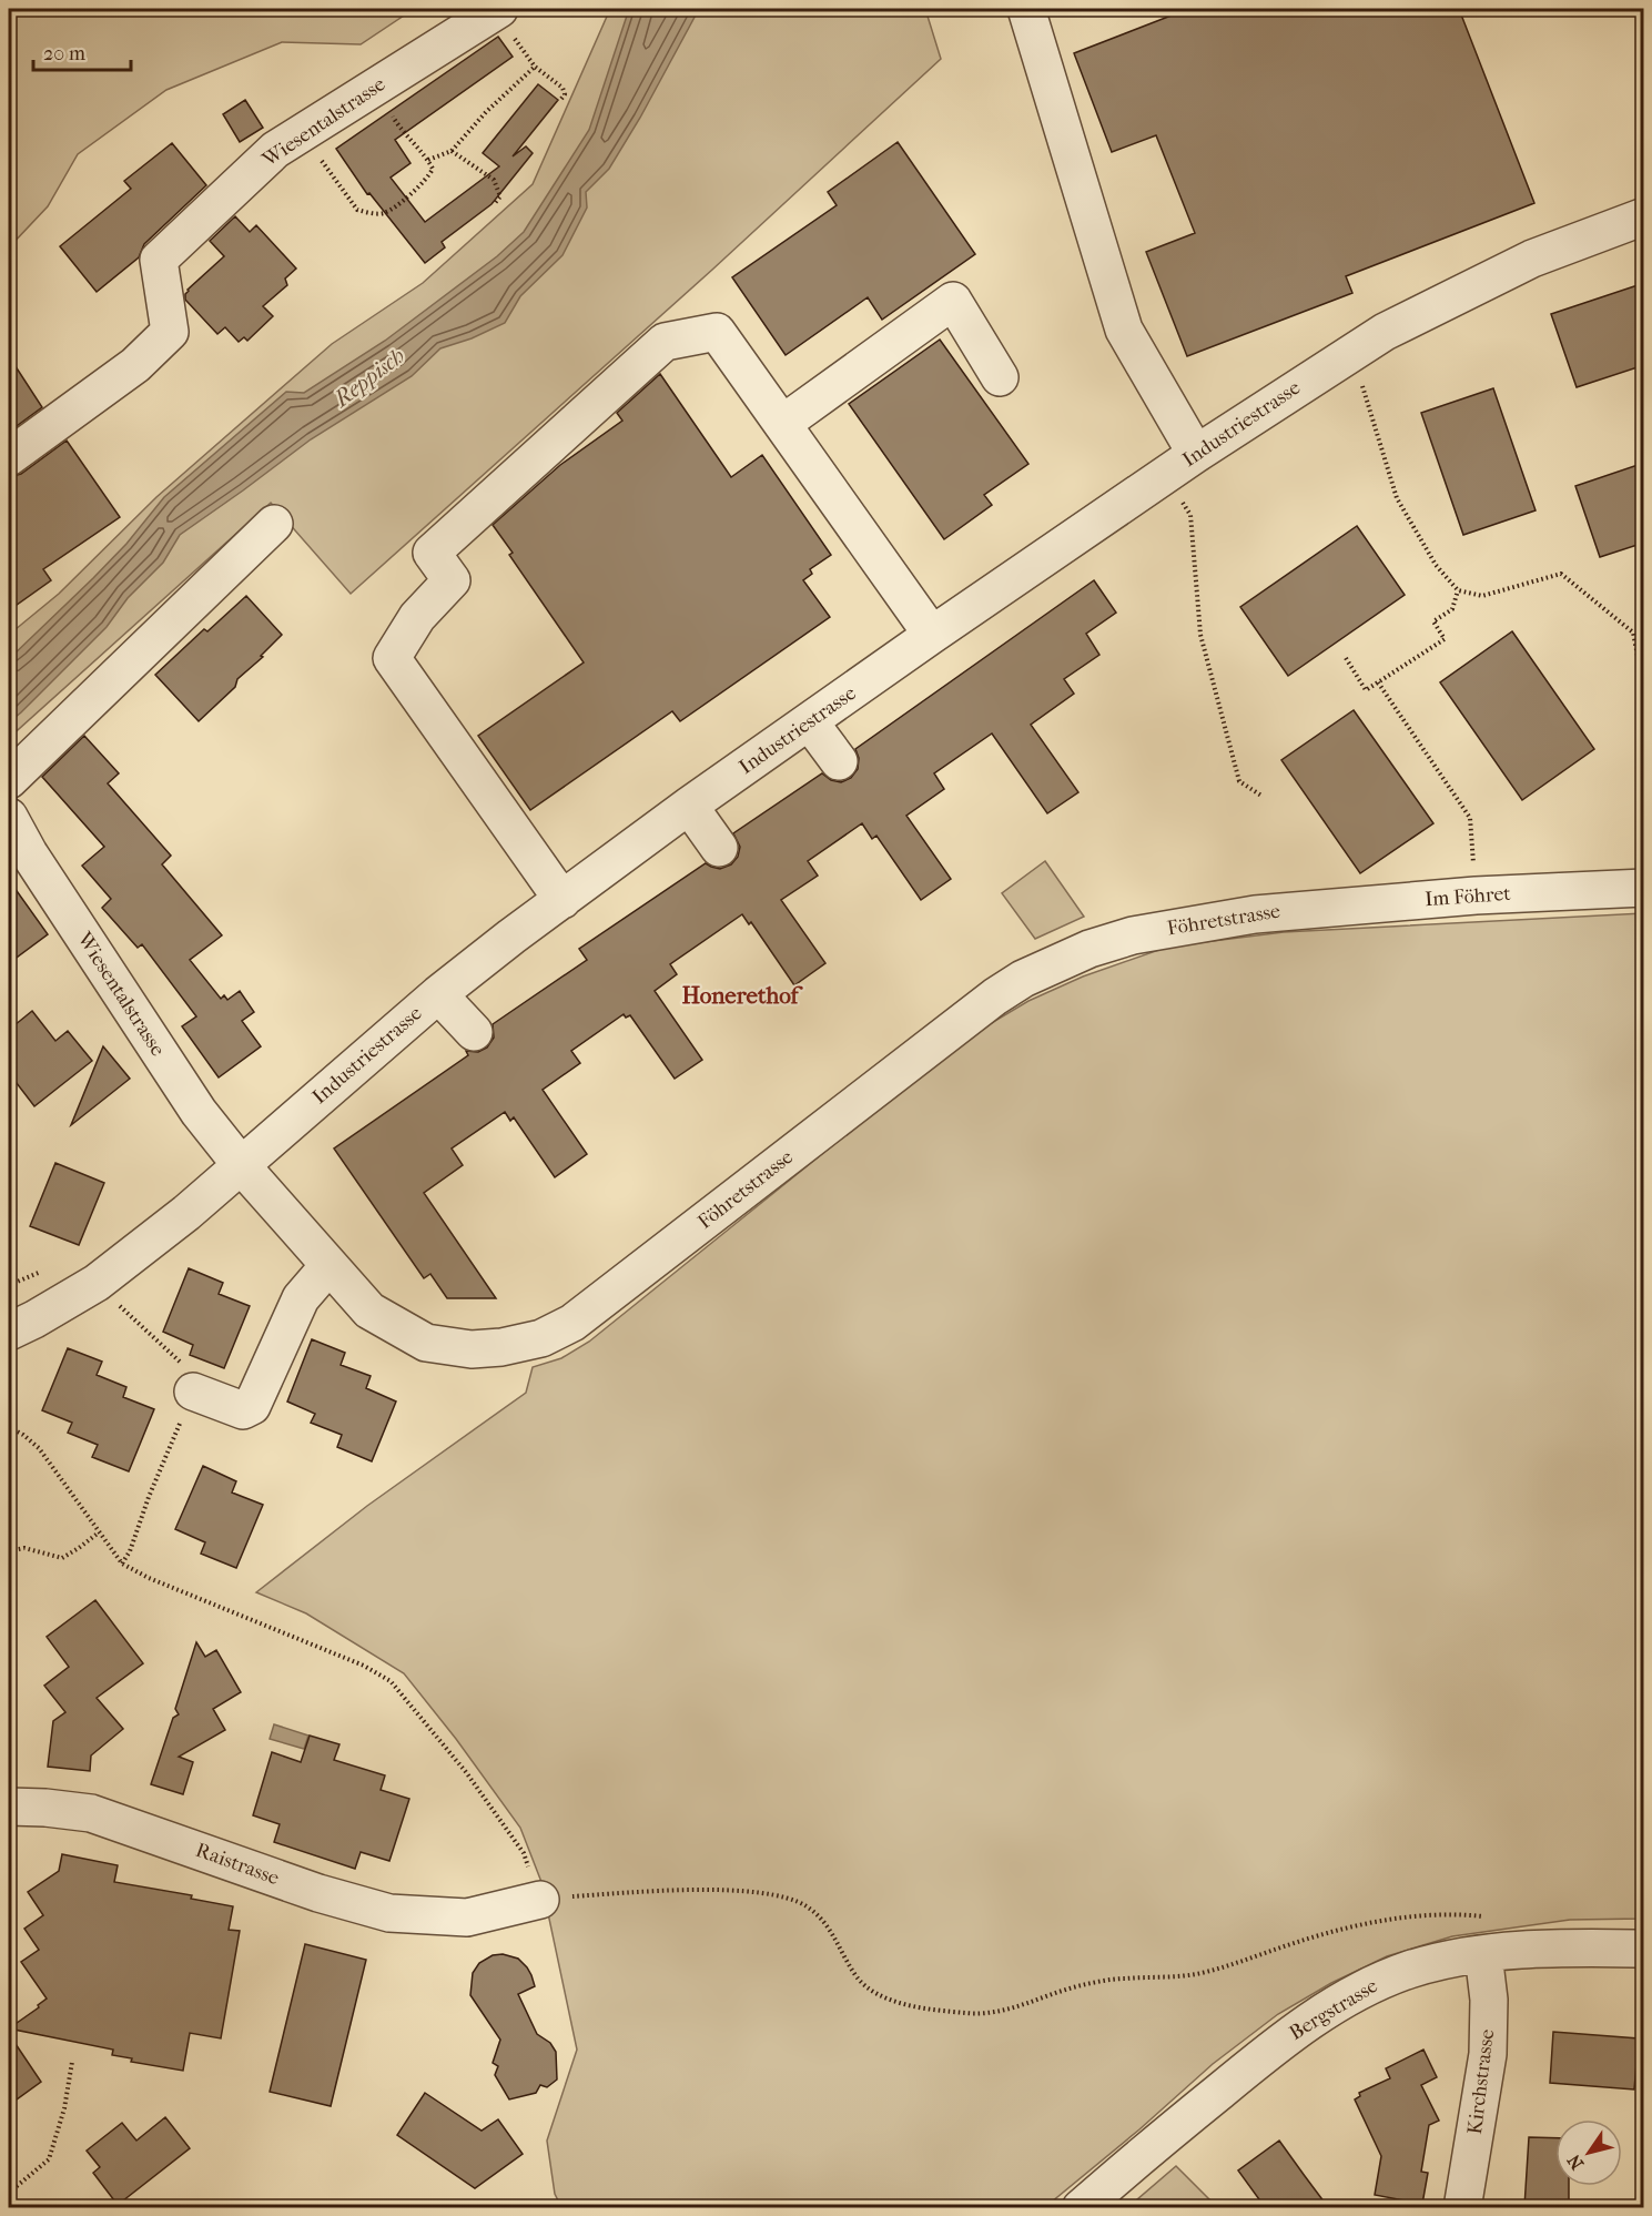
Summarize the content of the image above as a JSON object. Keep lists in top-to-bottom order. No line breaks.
{"streets":{"street":["Wiesentalstrasse","Industriestrasse","Im Föhret","Föhretstrasse","Raistrasse","Bergstrasse","Kirchstrasse"]},"crossings":[["Wiesentalstrasse","Industriestrasse"],["Wiesentalstrasse","Föhretstrasse"],["Industriestrasse","Föhretstrasse"],["Im Föhret","Föhretstrasse"],["Bergstrasse","Kirchstrasse"]],"districts":["Honerethof"],"water":["Reppisch"],"scale_bar":"20 m","north":"bottom left"}
